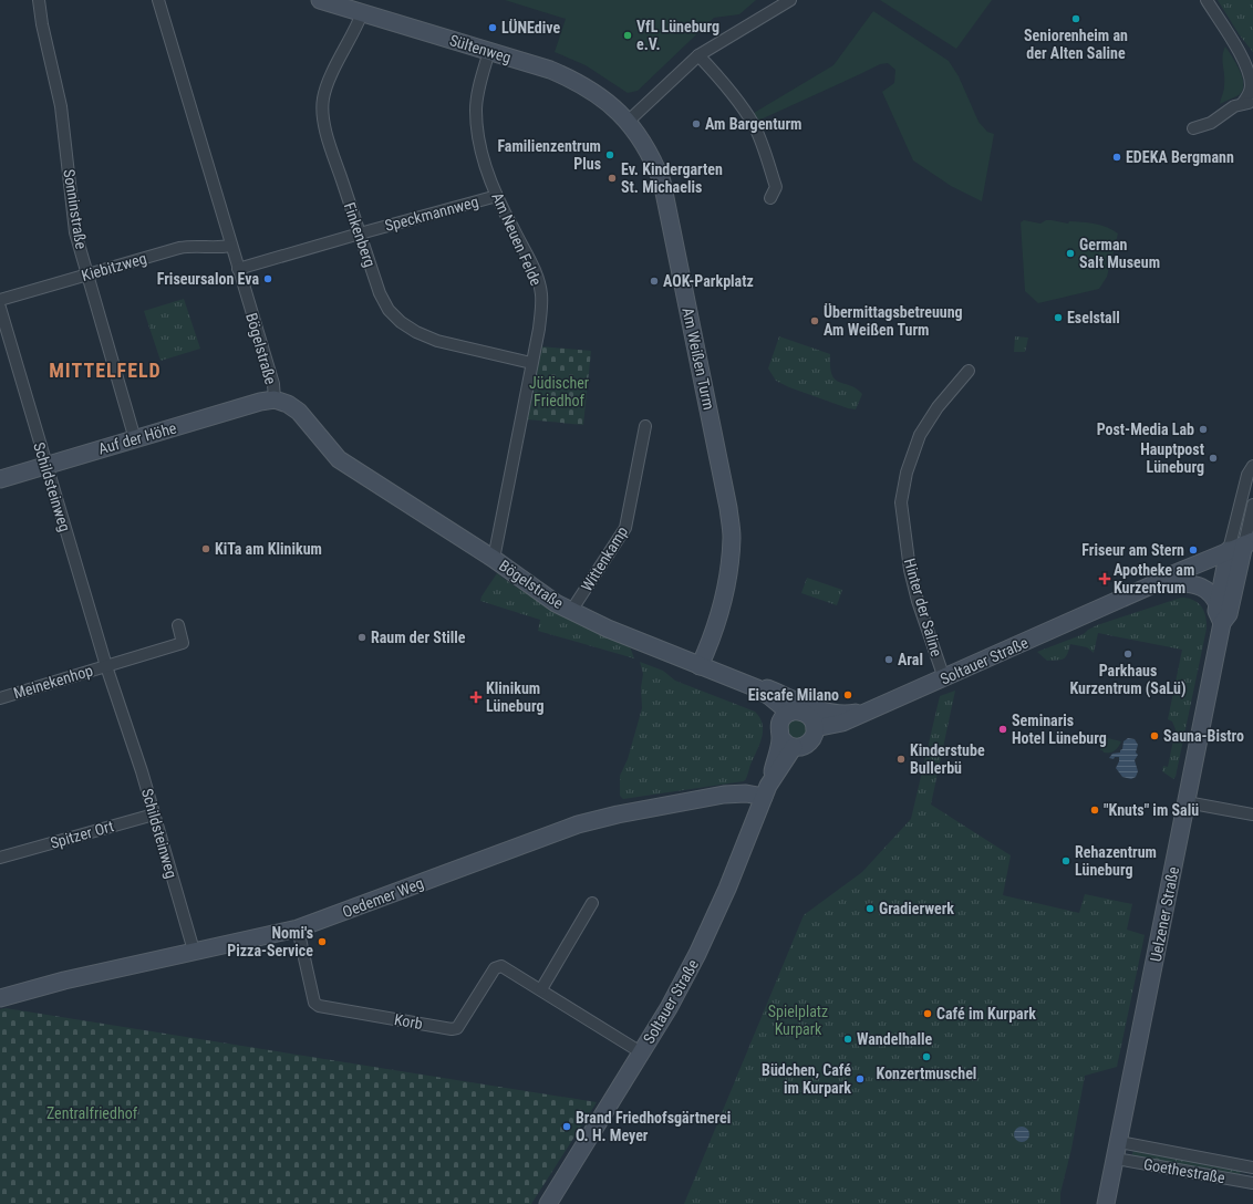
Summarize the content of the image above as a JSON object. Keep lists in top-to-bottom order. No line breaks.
{"streets":{"street":["Sültenweg","Sonninstraße","Speckmannweg","Finkenberg","Am Neuen Felde","Kiebitzweg","Bögelstraße","Am Weißen Turm","Auf der Höhe","Schildsteinweg","Wittenkamp","Hinter der Saline","Soltauer Straße","Meinekenhop","Spitzer Ort","Oedemer Weg","Uelzener Straße","Korb","Goethestraße"]},"crossings":[["Sültenweg","Finkenberg"],["Sültenweg","Am Neuen Felde"],["Sültenweg","Am Weißen Turm"],["Sonninstraße","Kiebitzweg"],["Sonninstraße","Auf der Höhe"],["Speckmannweg","Finkenberg"],["Speckmannweg","Am Neuen Felde"],["Speckmannweg","Bögelstraße"],["Finkenberg","Am Neuen Felde"],["Am Neuen Felde","Bögelstraße"],["Kiebitzweg","Bögelstraße"],["Bögelstraße","Am Weißen Turm"],["Bögelstraße","Auf der Höhe"],["Bögelstraße","Wittenkamp"],["Bögelstraße","Soltauer Straße"],["Auf der Höhe","Schildsteinweg"],["Schildsteinweg","Meinekenhop"],["Schildsteinweg","Spitzer Ort"],["Schildsteinweg","Oedemer Weg"],["Hinter der Saline","Soltauer Straße"],["Soltauer Straße","Oedemer Weg"],["Soltauer Straße","Uelzener Straße"],["Soltauer Straße","Korb"],["Oedemer Weg","Korb"],["Uelzener Straße","Goethestraße"]],"districts":["MITTELFELD"],"parks":["Jüdischer Friedhof","Spielplatz Kurpark","Zentralfriedhof"],"places":{"other":["Seniorenheim an der Alten Saline","LÜNEdive","VfL Lüneburg e.V.","Am Bargenturm","Familienzentrum Plus","EDEKA Bergmann","Ev. Kindergarten St. Michaelis","German Salt Museum","Friseursalon Eva","AOK-Parkplatz","Eselstall","Übermittagsbetreuung Am Weißen Turm","Post-Media Lab","Hauptpost Lüneburg","KiTa am Klinikum","Friseur am Stern","Raum der Stille","Parkhaus Kurzentrum (SaLü)","Aral","Eiscafe Milano","Seminaris Hotel Lüneburg","Sauna-Bistro","Kinderstube Bullerbü","\"Knuts\" im Salü","Rehazentrum Lüneburg","Gradierwerk","Nomi's Pizza-Service","Café im Kurpark","Wandelhalle","Konzertmuschel","Büdchen, Café im Kurpark","Brand Friedhofsgärtnerei O. H. Meyer"],"health":["Apotheke am Kurzentrum","Klinikum Lüneburg"]}}
